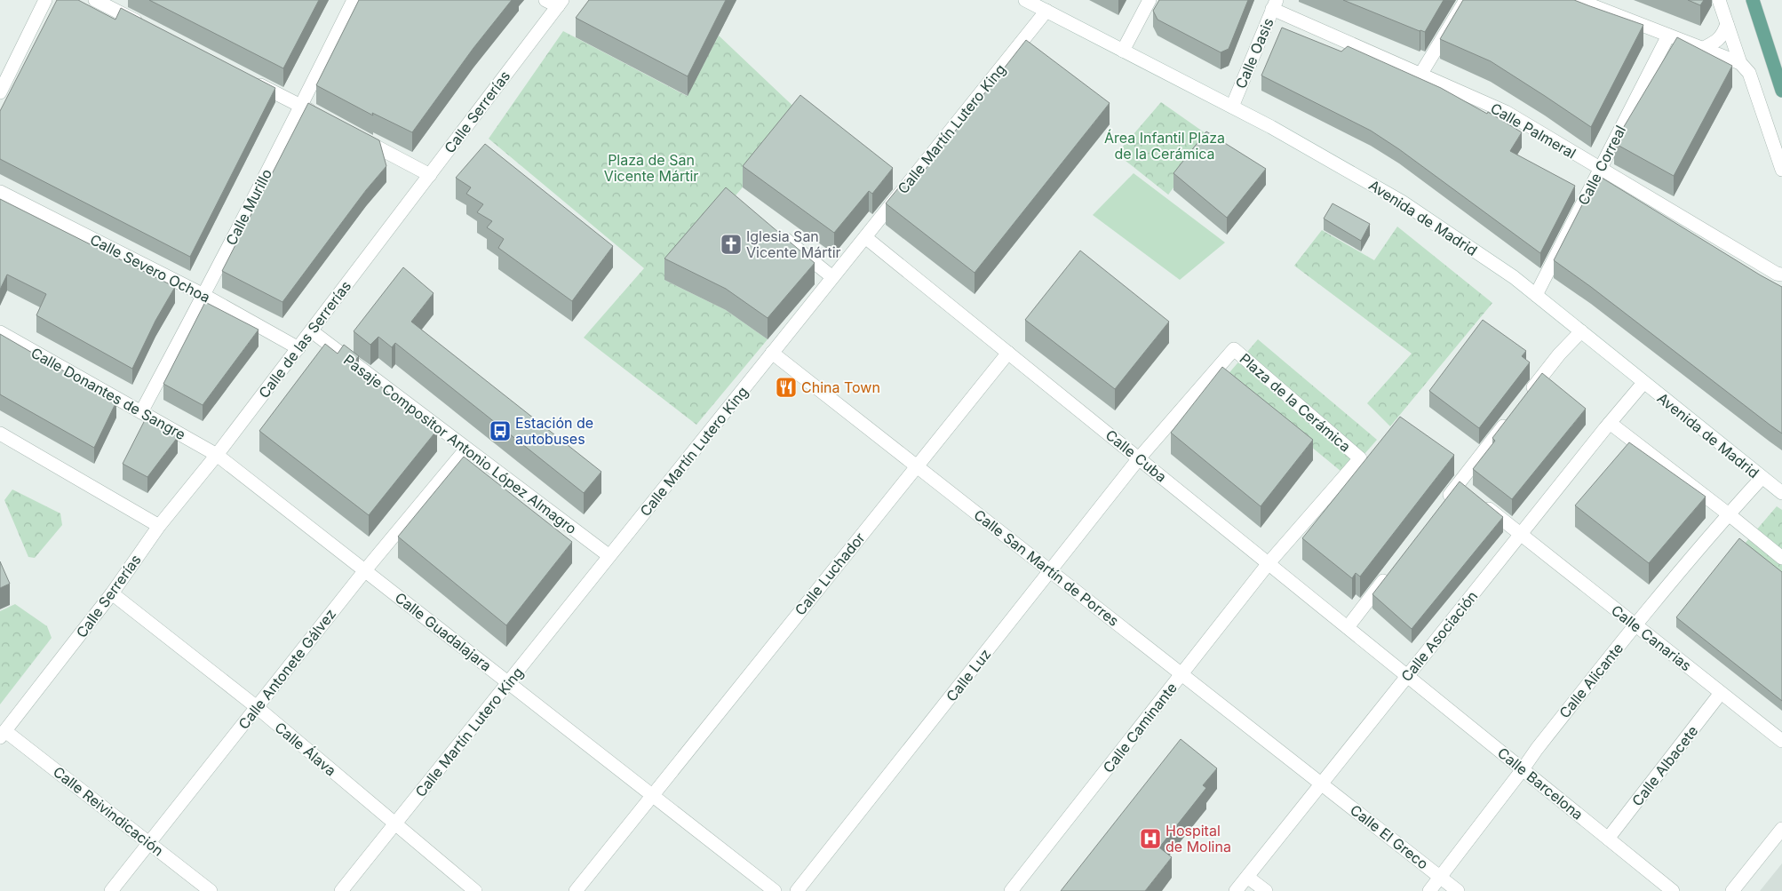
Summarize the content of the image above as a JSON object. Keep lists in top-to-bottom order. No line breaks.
{"streets":{"street":["Calle Oasis","Calle Serrerías","Calle Martín Lutero King","Calle Palmeral","Calle Correal","Calle Murillo","Avenida de Madrid","Calle Severo Ochoa","Calle de las Serrerías","Calle Donantes de Sangre","Plaza de la Cerámica","Pasaje Compositor Antonio López Almagro","Calle Cuba","Calle San Martín de Porres","Calle Luchador","Calle Guadalajara","Calle Asociación","Calle Canarias","Calle Antonete Gálvez","Calle Luz","Calle Alicante","Calle Caminante","Calle Álava","Calle Albacete","Calle Barcelona","Calle Reivindicación","Calle El Greco"]},"crossings":[["Calle Oasis","Calle Palmeral"],["Calle Oasis","Avenida de Madrid"],["Calle Serrerías","Calle de las Serrerías"],["Calle Serrerías","Calle Donantes de Sangre"],["Calle Serrerías","Calle Guadalajara"],["Calle Serrerías","Calle Álava"],["Calle Serrerías","Calle Reivindicación"],["Calle Martín Lutero King","Avenida de Madrid"],["Calle Martín Lutero King","Pasaje Compositor Antonio López Almagro"],["Calle Martín Lutero King","Calle Cuba"],["Calle Martín Lutero King","Calle San Martín de Porres"],["Calle Martín Lutero King","Calle Guadalajara"],["Calle Martín Lutero King","Calle Álava"],["Calle Palmeral","Calle Correal"],["Calle Correal","Avenida de Madrid"],["Calle Murillo","Calle Severo Ochoa"],["Calle Murillo","Calle Donantes de Sangre"],["Avenida de Madrid","Calle Asociación"],["Avenida de Madrid","Calle Alicante"],["Calle Severo Ochoa","Calle de las Serrerías"],["Calle de las Serrerías","Calle Donantes de Sangre"],["Calle de las Serrerías","Pasaje Compositor Antonio López Almagro"],["Calle de las Serrerías","Calle Guadalajara"],["Calle Donantes de Sangre","Calle Guadalajara"],["Plaza de la Cerámica","Calle Cuba"],["Plaza de la Cerámica","Calle Luz"],["Plaza de la Cerámica","Calle Caminante"],["Pasaje Compositor Antonio López Almagro","Calle Antonete Gálvez"],["Calle Cuba","Calle Luchador"],["Calle Cuba","Calle Asociación"],["Calle Cuba","Calle Luz"],["Calle Cuba","Calle Caminante"],["Calle Cuba","Calle Barcelona"],["Calle San Martín de Porres","Calle Luchador"],["Calle San Martín de Porres","Calle Asociación"],["Calle San Martín de Porres","Calle Luz"],["Calle San Martín de Porres","Calle Caminante"],["Calle San Martín de Porres","Calle El Greco"],["Calle Luchador","Calle Guadalajara"],["Calle Guadalajara","Calle Antonete Gálvez"],["Calle Asociación","Calle Canarias"],["Calle Asociación","Calle Barcelona"],["Calle Asociación","Calle El Greco"],["Calle Canarias","Calle Alicante"],["Calle Canarias","Calle Albacete"],["Calle Antonete Gálvez","Calle Álava"],["Calle Antonete Gálvez","Calle Reivindicación"],["Calle Alicante","Calle Barcelona"],["Calle Alicante","Calle El Greco"],["Calle Albacete","Calle Barcelona"]],"parks":["Área Infantil Plaza de la Cerámica","Plaza de San Vicente Mártir"],"places":{"church":["Iglesia San Vicente Mártir"],"restaurant":["China Town"],"bus stop":["Estación de autobuses"],"hospital":["Hospital de Molina"]}}
